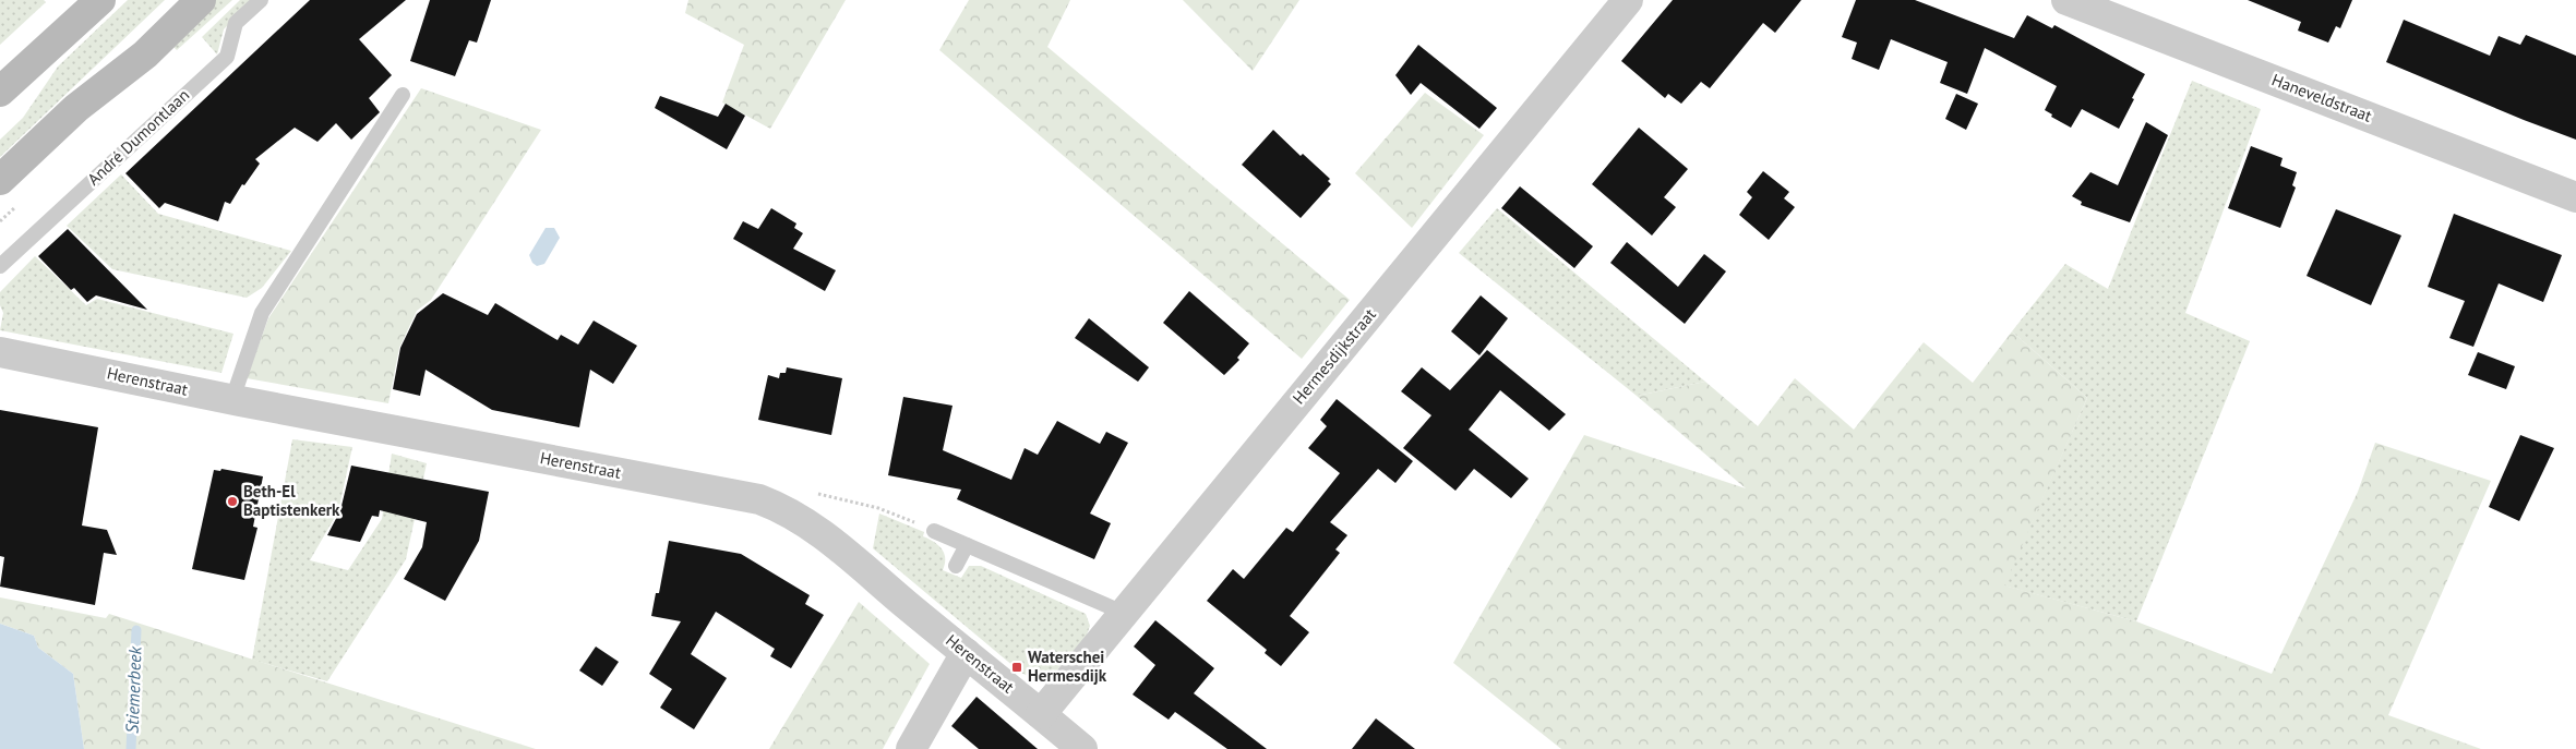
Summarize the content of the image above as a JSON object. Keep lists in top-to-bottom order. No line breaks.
{"streets":{"street":["Haneveldstraat","Hermesdijkstraat","Herenstraat"],"lane":["André Dumontlaan"]},"crossings":[["Hermesdijkstraat","Herenstraat"]],"water":["Stiemerbeek"],"places":{"other":["Beth-El Baptistenkerk"],"transit":["Waterschei Hermesdijk"]}}
